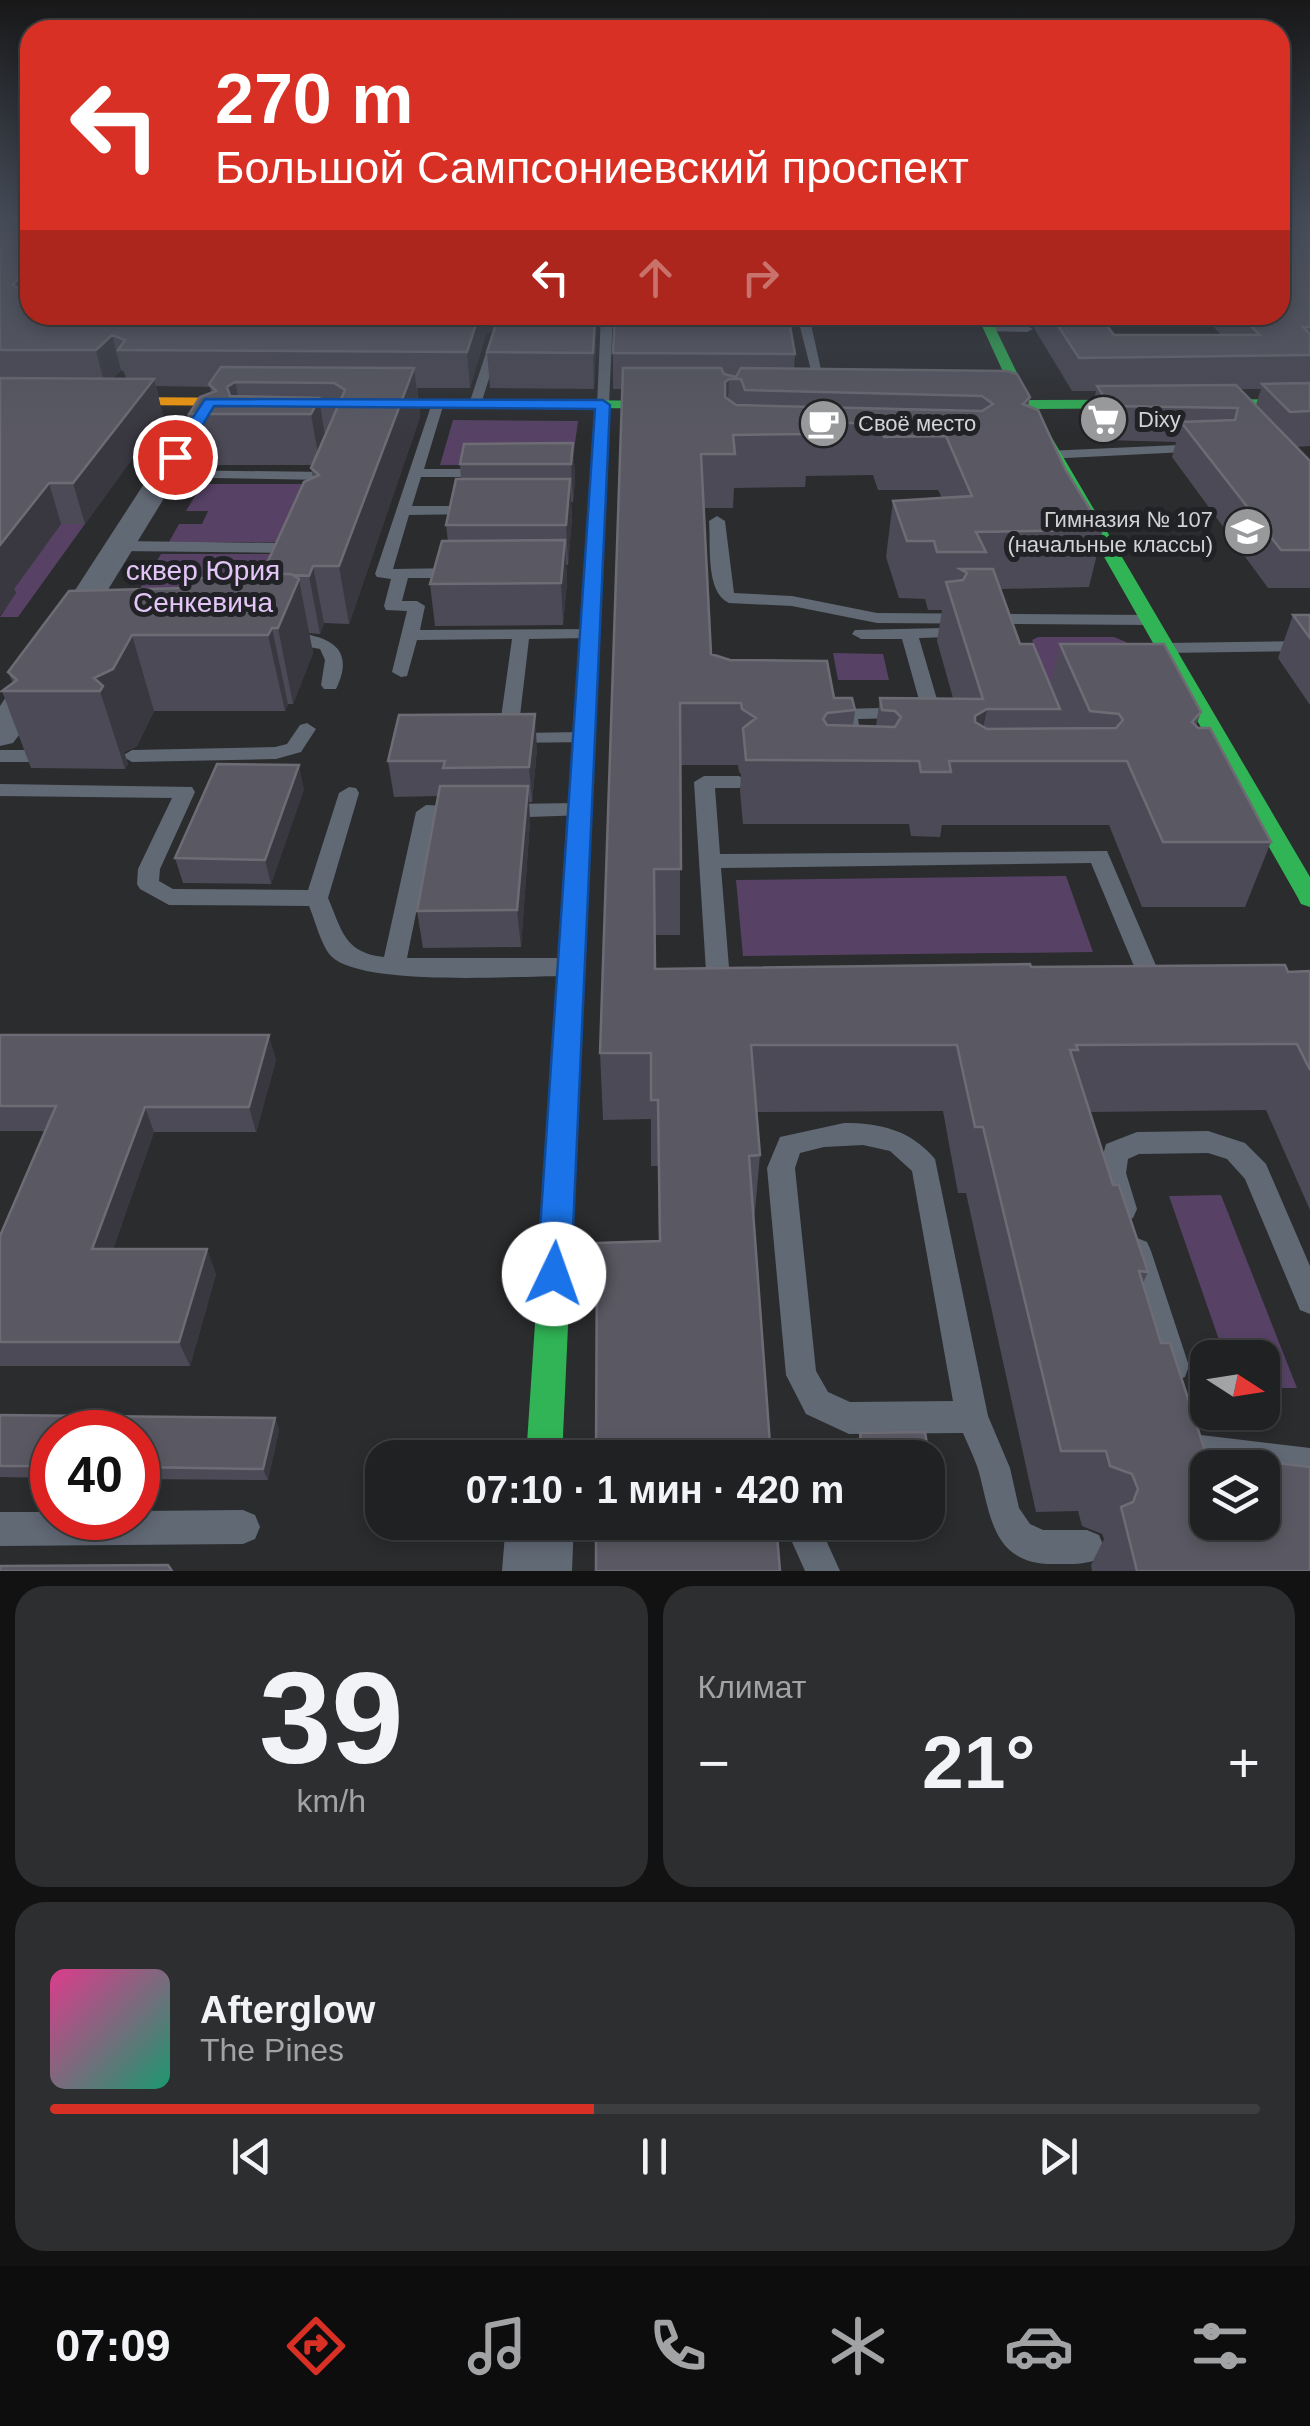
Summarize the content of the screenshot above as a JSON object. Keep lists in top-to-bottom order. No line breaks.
{"parks":["сквер Юрия Сенкевича"],"places":{"supermarket":["Dixy"],"cafe":["Своё место"],"school or university":["Гимназия № 107 (начальные классы)"]},"north":"right","page":{"turn":["270 m","Большой Сампсониевский проспект"],"limit":"40","trip":"07:10 · 1 мин · 420 m","tile":[["39","km/h"],"Климат"],"heat":["−","21°","+"],"song":["Afterglow","The Pines"],"tabs":"07:09"}}
